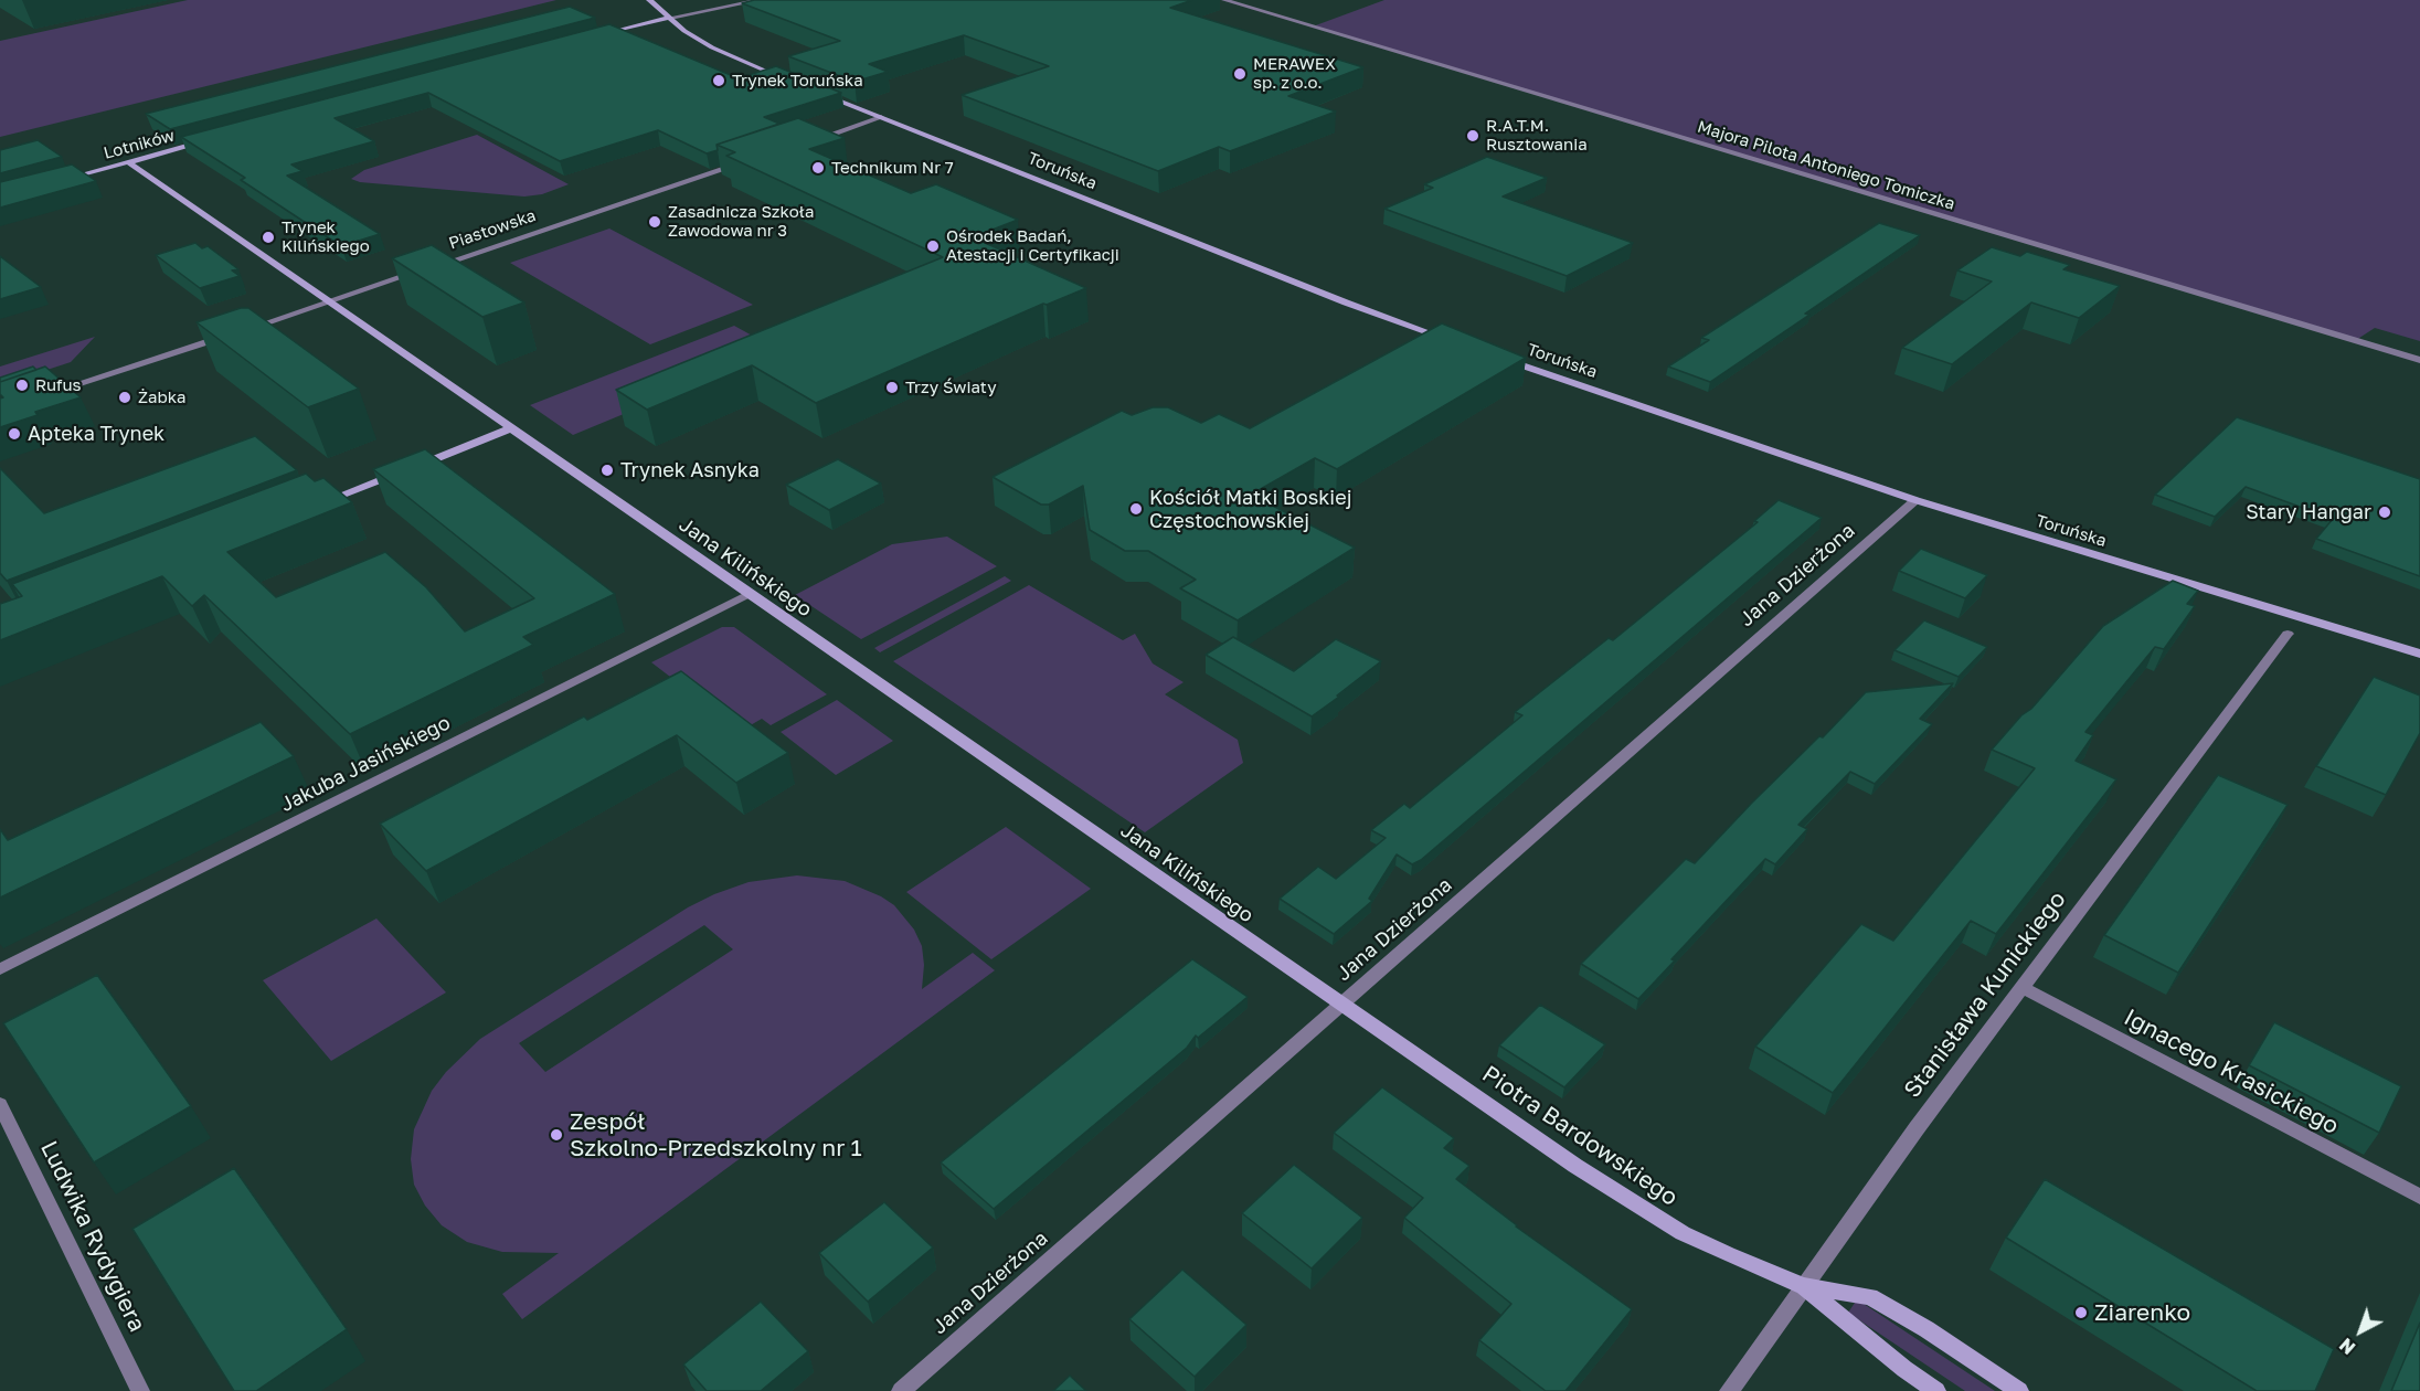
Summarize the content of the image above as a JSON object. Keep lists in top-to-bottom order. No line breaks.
{"streets":{"street":["Lotników","Majora Pilota Antoniego Tomiczka","Toruńska","Piastowska","Jana Kilińskiego","Jana Dzierżona","Jakuba Jasińskiego","Stanisława Kunickiego","Ignacego Krasickiego","Piotra Bardowskiego","Ludwika Rydygiera"]},"crossings":[["Lotników","Jana Kilińskiego"],["Toruńska","Jana Dzierżona"],["Piastowska","Jana Kilińskiego"],["Jana Kilińskiego","Jana Dzierżona"],["Jana Kilińskiego","Jakuba Jasińskiego"],["Jana Kilińskiego","Piotra Bardowskiego"],["Jana Dzierżona","Piotra Bardowskiego"],["Stanisława Kunickiego","Ignacego Krasickiego"],["Stanisława Kunickiego","Piotra Bardowskiego"]],"places":["MERAWEX sp. z o.o.","Trynek Toruńska","R.A.T.M. Rusztowania","Technikum Nr 7","Zasadnicza Szkoła Zawodowa nr 3","Trynek Kilińskiego","Ośrodek Badań, Atestacji i Certyfikacji","Rufus","Trzy Światy","Żabka","Apteka Trynek","Trynek Asnyka","Kościół Matki Boskiej Częstochowskiej","Stary Hangar","Zespół Szkolno-Przedszkolny nr 1","Ziarenko"],"north":"bottom left"}
